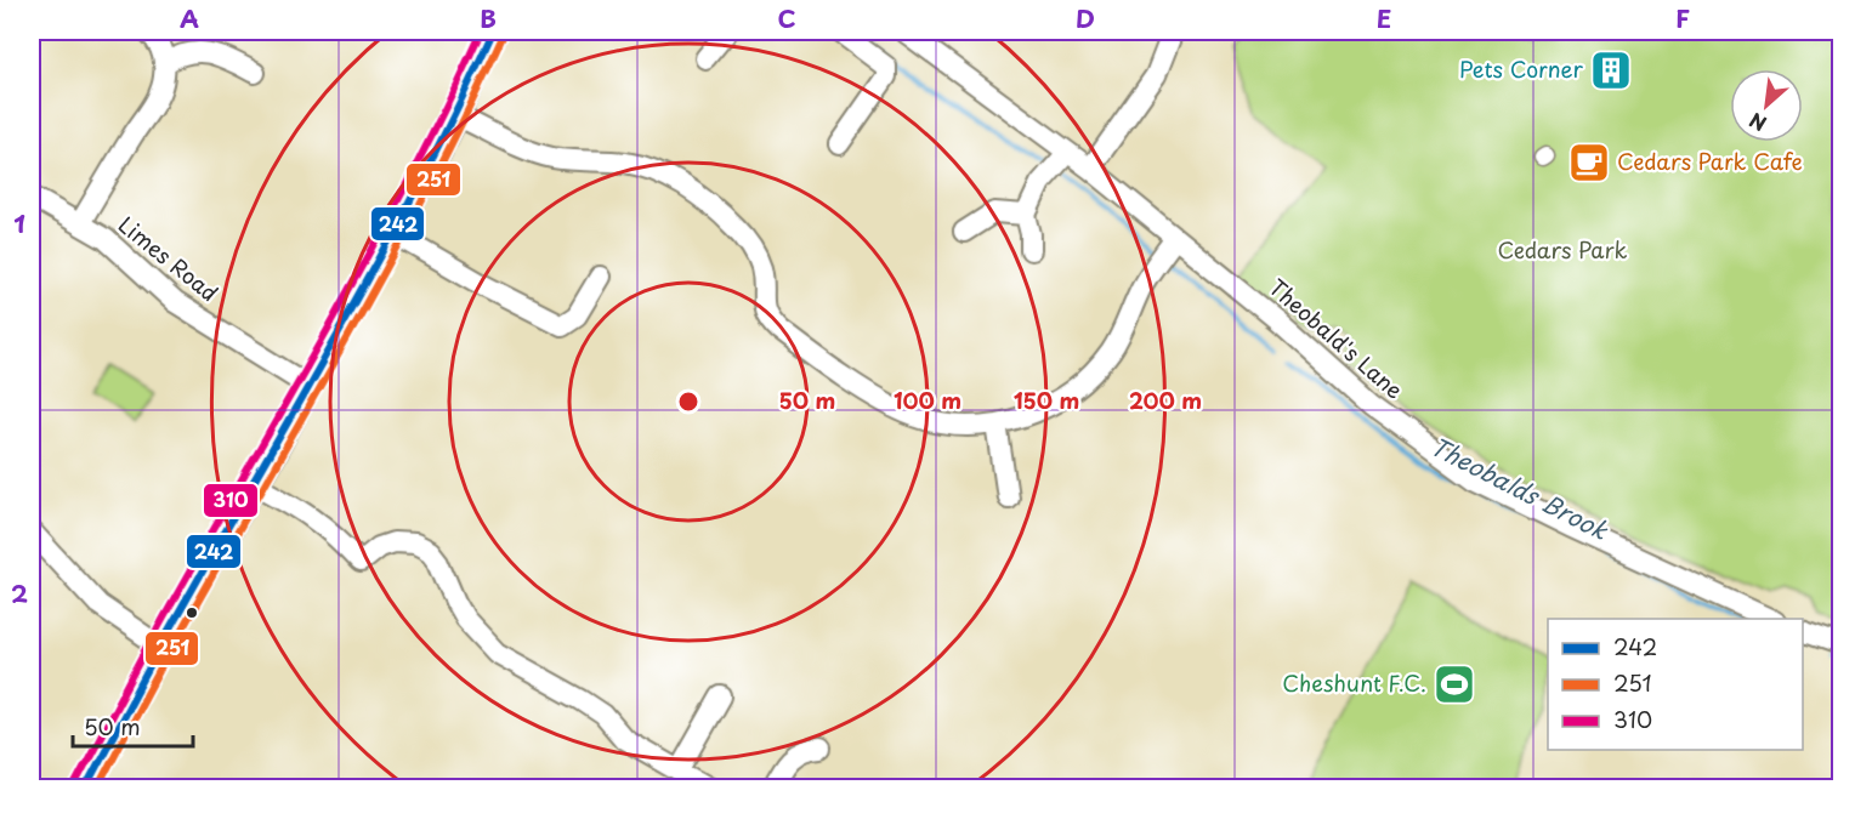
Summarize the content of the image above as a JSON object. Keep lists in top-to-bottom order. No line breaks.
{"streets":{"street":["Limes Road","Theobald's Lane"]},"water":["Theobalds Brook"],"parks":["Cedars Park"],"places":{"building":["Pets Corner"],"cafe":["Cedars Park Cafe"],"sports":["Cheshunt F.C."]},"lines":["transit line 242","transit line 310","transit line 251"],"legend":["242","251","310"],"scale_bar":"50 m","north":"bottom left","grid":{"columns":["A","B","C","D","E","F"],"rows":["1","2"]},"rings":["50 m","100 m","150 m","200 m"]}
